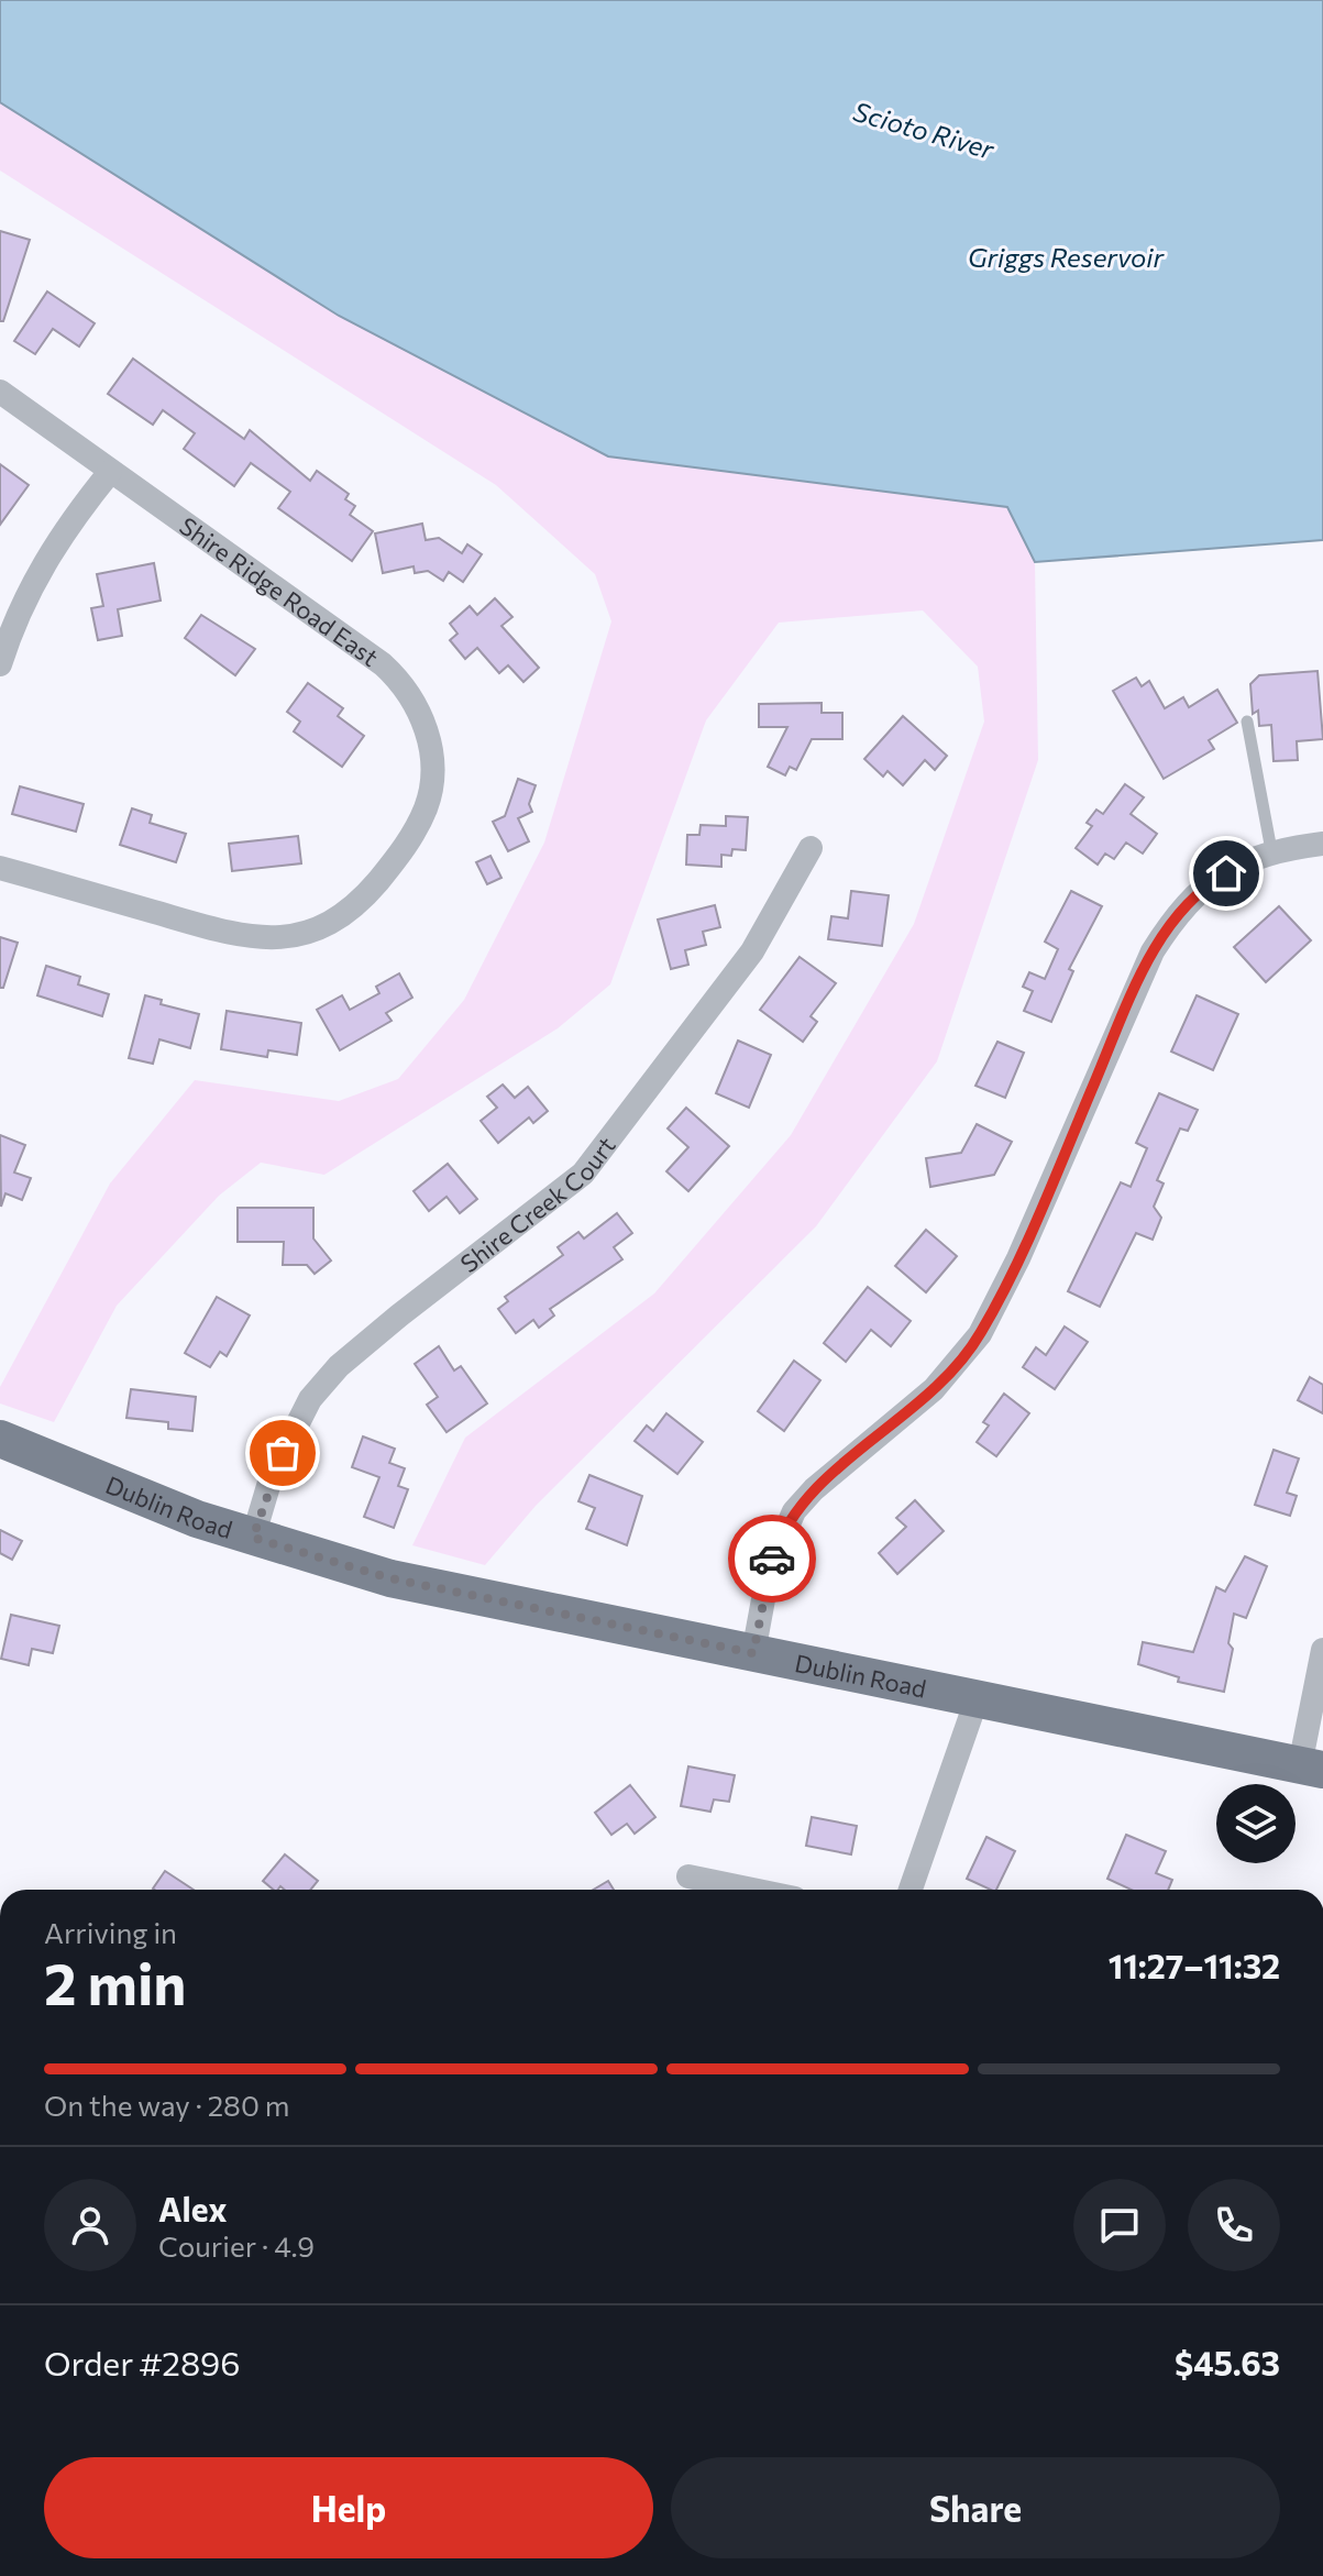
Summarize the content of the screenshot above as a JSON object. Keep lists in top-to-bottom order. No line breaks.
{"streets":{"main road":["Dublin Road"],"street":["Shire Ridge Road East","Shire Creek Court"]},"crossings":[["Shire Creek Court","Dublin Road"]],"water":["Scioto River","Griggs Reservoir"],"page":{"heading":["2 min","Arriving in","11:27–11:32"],"panel":["Alex","Courier · 4.9","Order #2896","$45.63"],"bar":"On the way · 280 m","buttons":["Help","Share"]}}
